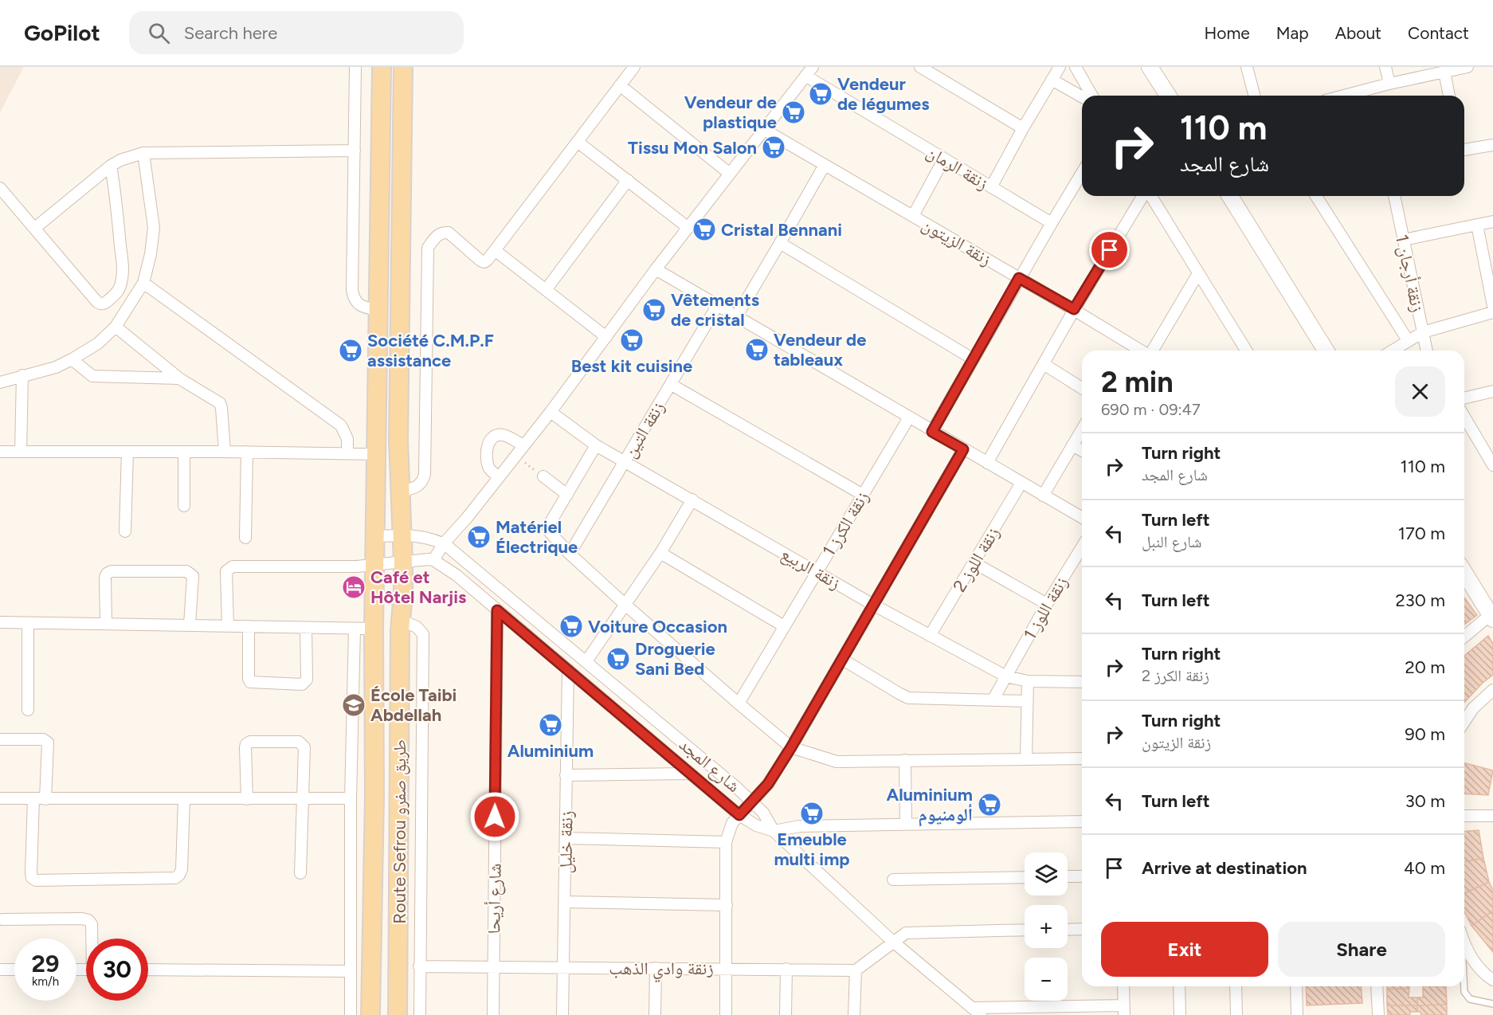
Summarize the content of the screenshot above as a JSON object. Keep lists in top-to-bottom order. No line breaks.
{"streets":{"main road":["Route Sefrou طريق صفرو"],"street":["زنقة الرمان","زنقة الزيتون","زنقة أرجان 1","زنقة التين","زنقة الكرز 1","زنقة اللوز 2","زنقة الربيع","زنقة اللوز 1","شارع المجد","زنقة خليل","شارع أريحا","زنقة وادي الذهب"]},"crossings":[["زنقة التين","زنقة الربيع"],["زنقة الكرز 1","زنقة الربيع"],["زنقة اللوز 2","زنقة الربيع"],["زنقة الربيع","زنقة اللوز 1"],["شارع المجد","Route Sefrou طريق صفرو"],["شارع المجد","زنقة خليل"],["شارع المجد","شارع أريحا"],["زنقة خليل","زنقة وادي الذهب"],["شارع أريحا","زنقة وادي الذهب"]],"places":{"supermarket":["Vendeur de légumes","Vendeur de plastique","Tissu Mon Salon","Cristal Bennani","Vêtements de cristal","Best kit cuisine","Vendeur de tableaux","Société C.M.P.F assistance","Matériel Électrique","Voiture Occasion","Droguerie Sani Bed","Aluminium","Aluminium ألومنيوم","Emeuble multi imp"],"hotel":["Café et Hôtel Narjis"],"school or university":["École Taibi Abdellah"]},"page":{"header":"GoPilot","search":"Search here","nav":["Home","Map","About","Contact"],"turn":["110 m","شارع المجد"],"heading":["2 min","690 m · 09:47"],"list":[{"name":"Turn right","note":"شارع المجد","value":"110 m"},{"name":"Turn left","note":"شارع النبل","value":"170 m"},{"name":"Turn left","value":"230 m"},{"name":"Turn right","note":"زنقة الكرز 2","value":"20 m"},{"name":"Turn right","note":"زنقة الزيتون","value":"90 m"},{"name":"Turn left","value":"30 m"},{"name":"Arrive at destination","value":"40 m"}],"map_buttons":["+","−"],"buttons":["Exit","Share"],"speed":"29 km/h","limit":"30"}}
